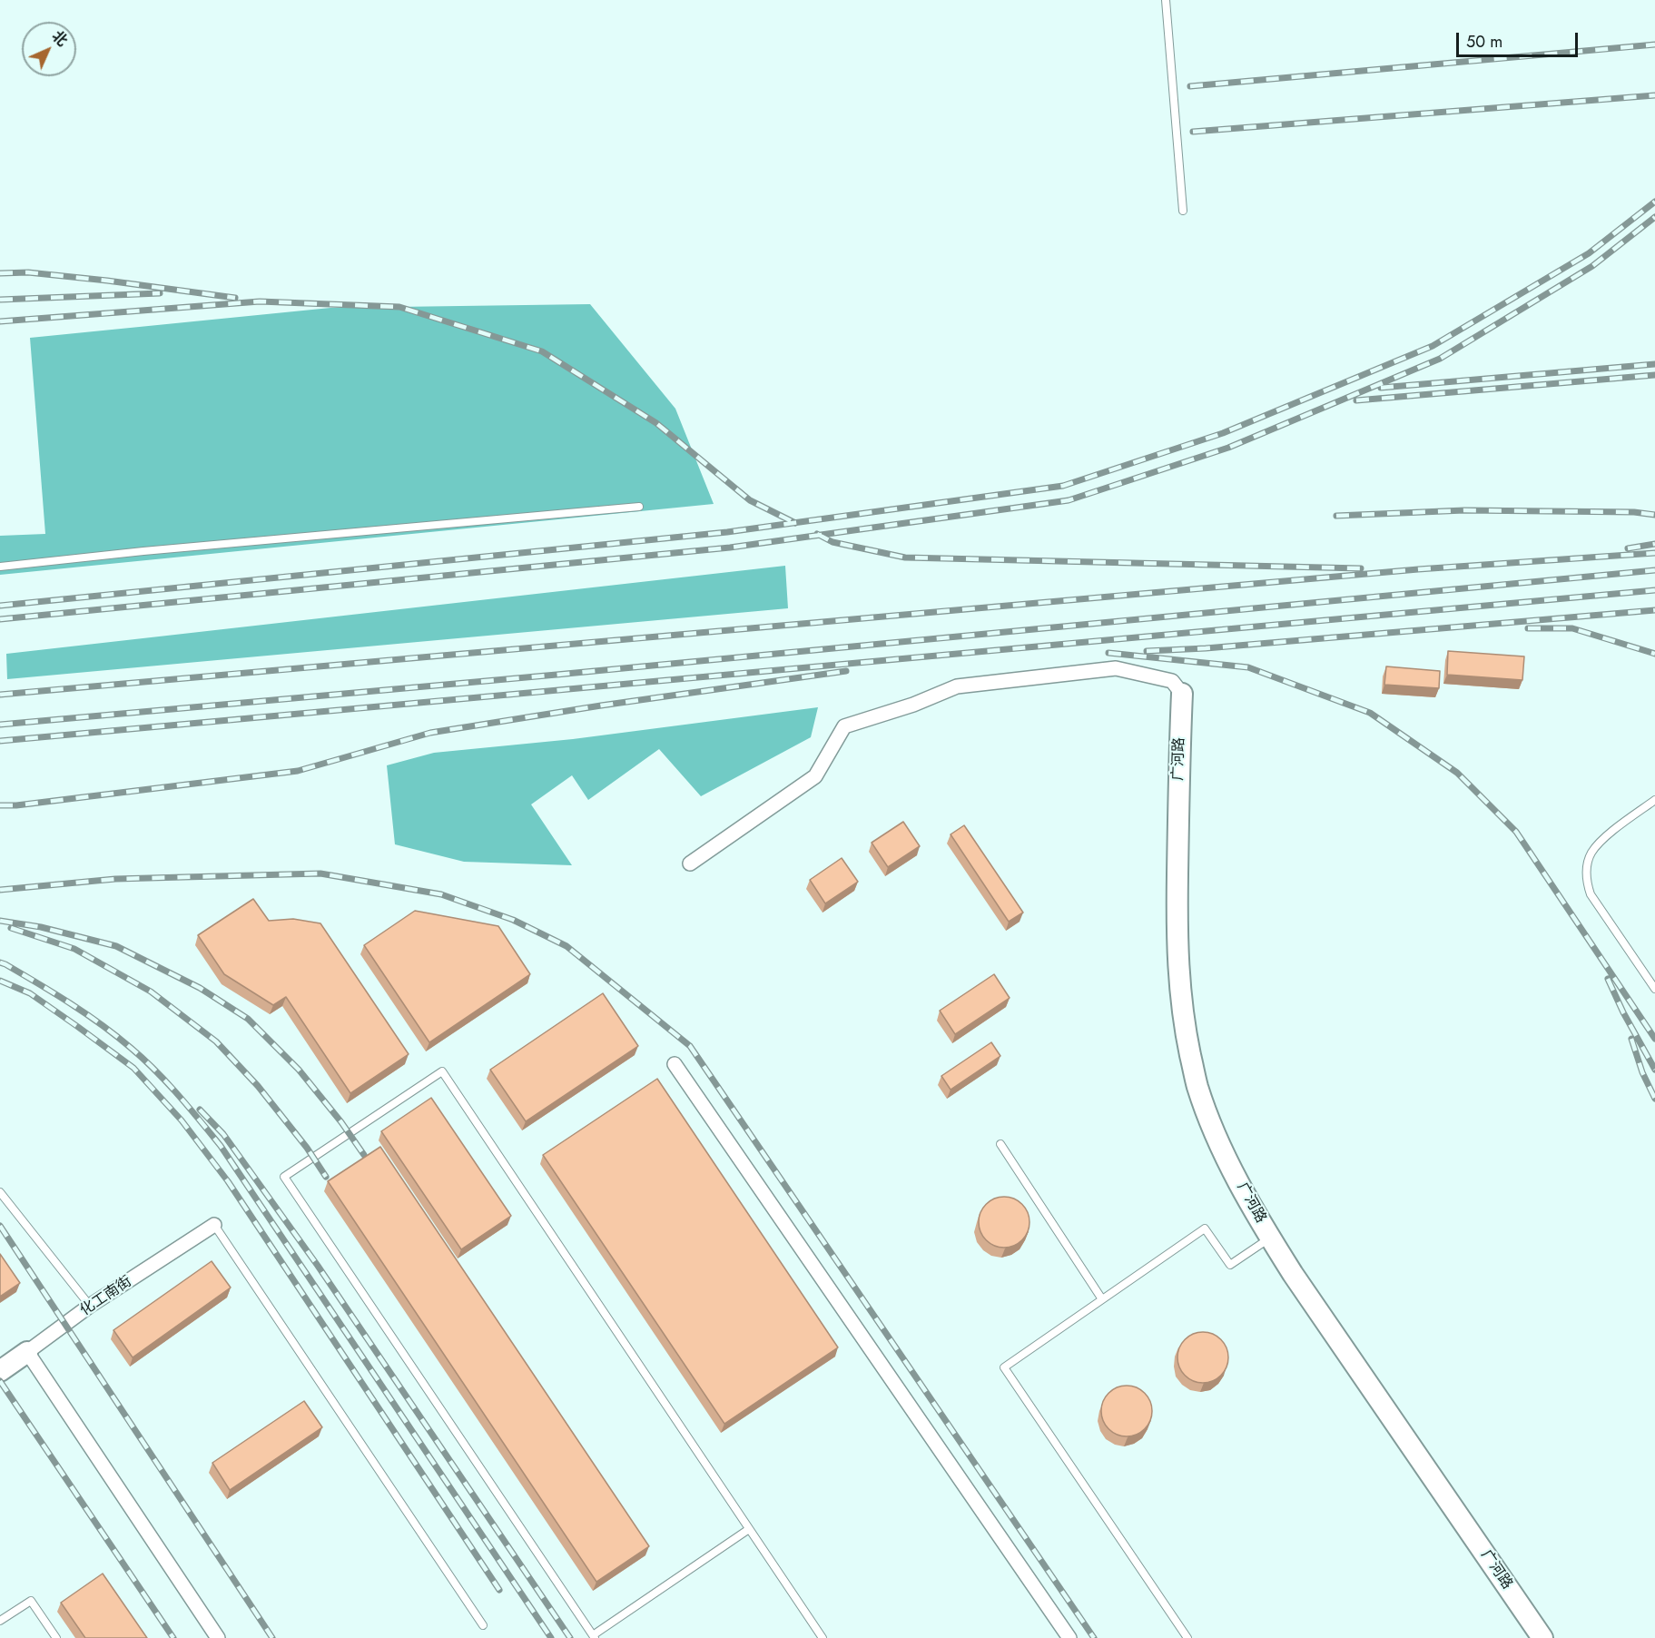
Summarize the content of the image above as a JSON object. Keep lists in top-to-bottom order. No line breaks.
{"streets":{"street":["广河路","化工南街"]},"scale_bar":"50 m","north":"top right"}
